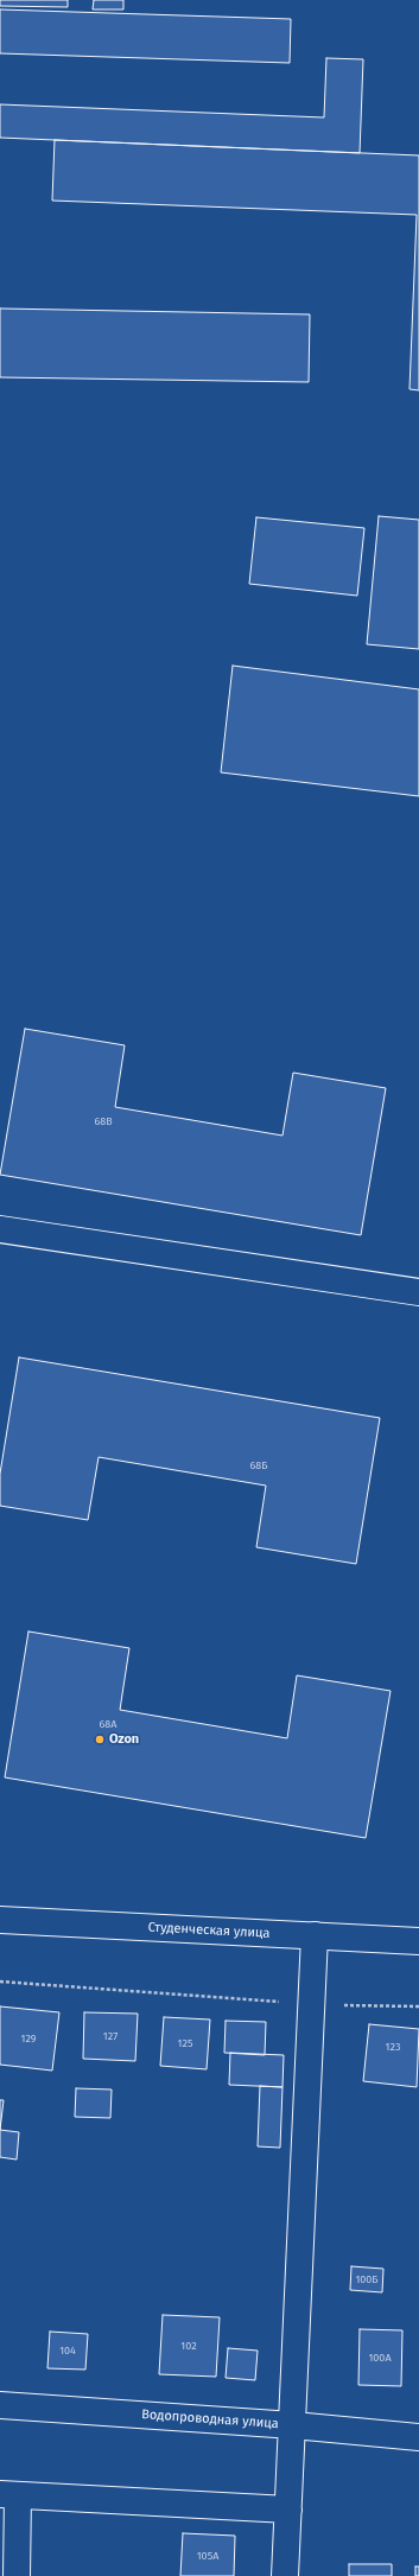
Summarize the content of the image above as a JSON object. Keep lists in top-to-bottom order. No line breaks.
{"streets":{"street":["Студенческая улица","Водопроводная улица"]},"places":["Ozon"],"house_numbers":["68В","68Б","68А","127","129","125","123","100Б","102","104","100А","105А"]}
